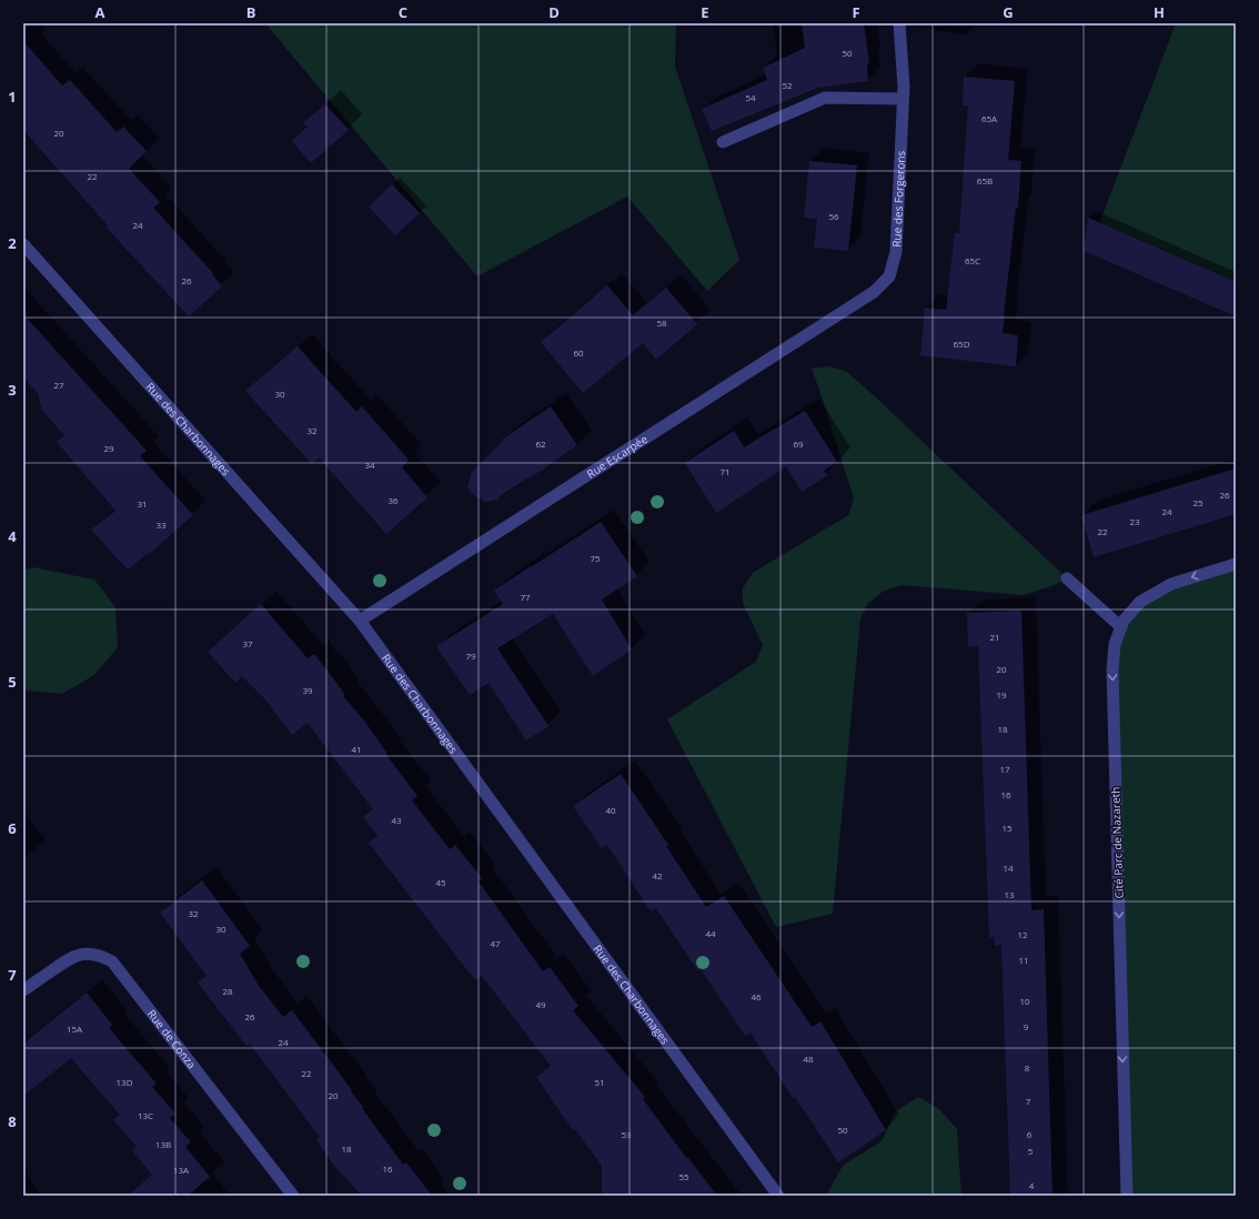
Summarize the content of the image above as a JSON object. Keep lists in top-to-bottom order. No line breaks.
{"streets":{"street":["Rue des Forgerons","Rue des Charbonnages","Rue Escarpée","Cité Parc de Nazareth","Rue de Conza"]},"crossings":[["Rue des Forgerons","Rue Escarpée"],["Rue des Charbonnages","Rue Escarpée"]],"one_way":["Cité Parc de Nazareth"],"house_numbers":["50","52","54","65A","20","22","65B","56","24","65C","26","58","65D","60","27","30","32","62","69","29","34","71","26","36","25","31","24","23","33","22","75","77","21","37","79","20","39","19","18","41","17","16","40","43","15","14","42","45","13","32","30","44","12","47","11","28","46","10","49","26","9","15A","24","48","8","22","13D","51","20","7","13C","50","53","6","13B","18","5","16","13A","55","4"],"grid":{"columns":["A","B","C","D","E","F","G","H"],"rows":["1","2","3","4","5","6","7","8"]}}
